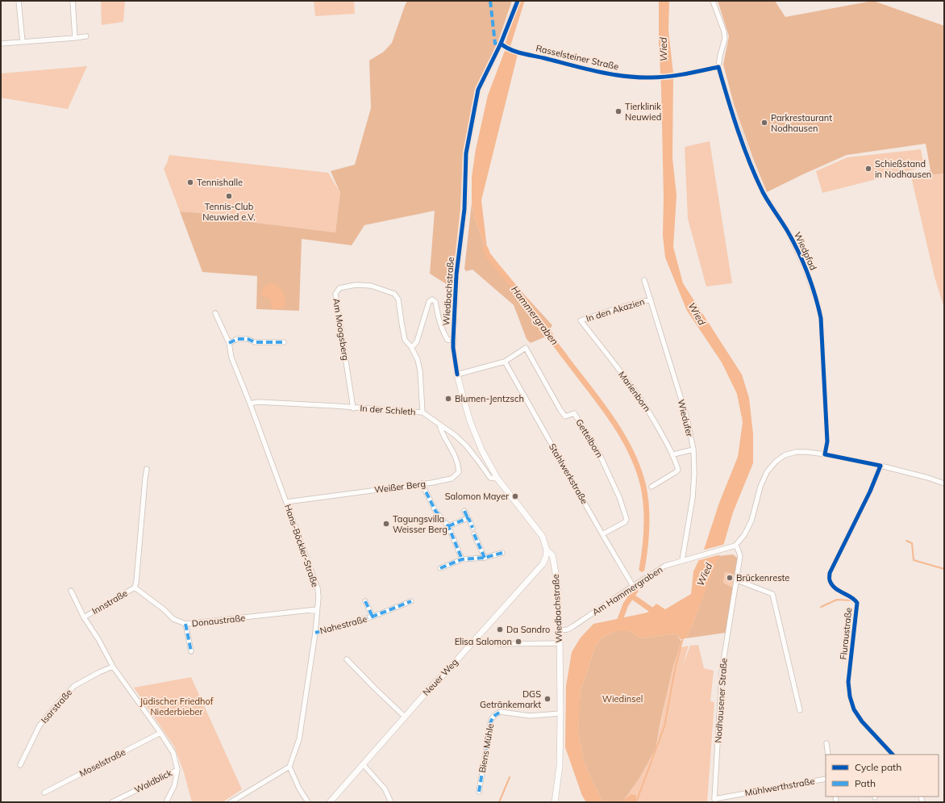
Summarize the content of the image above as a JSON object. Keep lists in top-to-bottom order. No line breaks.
{"streets":{"main road":["Wiedbachstraße","Neuer Weg"],"street":["Rasselsteiner Straße","Wiedpfad","In den Akazien","Am Moogsberg","Marienborn","In der Schleth","Wiedufer","Gettelborn","Stahlwerkstraße","Weißer Berg","Hans-Böckler-Straße","Am Hammergraben","Innstraße","Donaustraße","Nahestraße","Fluraustraße","Nodhausener Straße","Isarstraße","Biens Mühle","Moselstraße","Waldblick","Mühlwerthstraße"]},"crossings":[["Rasselsteiner Straße","Wiedbachstraße"],["Wiedbachstraße","In der Schleth"],["Wiedbachstraße","Am Hammergraben"],["Wiedbachstraße","Neuer Weg"],["Wiedbachstraße","Biens Mühle"],["In den Akazien","Marienborn"],["In den Akazien","Wiedufer"],["Am Moogsberg","In der Schleth"],["In der Schleth","Weißer Berg"],["In der Schleth","Hans-Böckler-Straße"],["Wiedufer","Am Hammergraben"],["Gettelborn","Stahlwerkstraße"],["Stahlwerkstraße","Am Hammergraben"],["Weißer Berg","Hans-Böckler-Straße"],["Hans-Böckler-Straße","Donaustraße"],["Hans-Böckler-Straße","Nahestraße"],["Am Hammergraben","Nodhausener Straße"],["Innstraße","Donaustraße"],["Nodhausener Straße","Mühlwerthstraße"]],"water":["Wied","Hammergraben"],"parks":["Wiedinsel","Jüdischer Friedhof Niederbieber"],"places":["Tierklinik Neuwied","Parkrestaurant Nodhausen","Schießstand in Nodhausen","Tennishalle","Tennis-Club Neuwied e.V.","Blumen-Jentzsch","Salomon Mayer","Tagungsvilla Weisser Berg","Brückenreste","Da Sandro","Elisa Salomon","DGS Getränkemarkt"],"legend":["Cycle path","Path"]}
